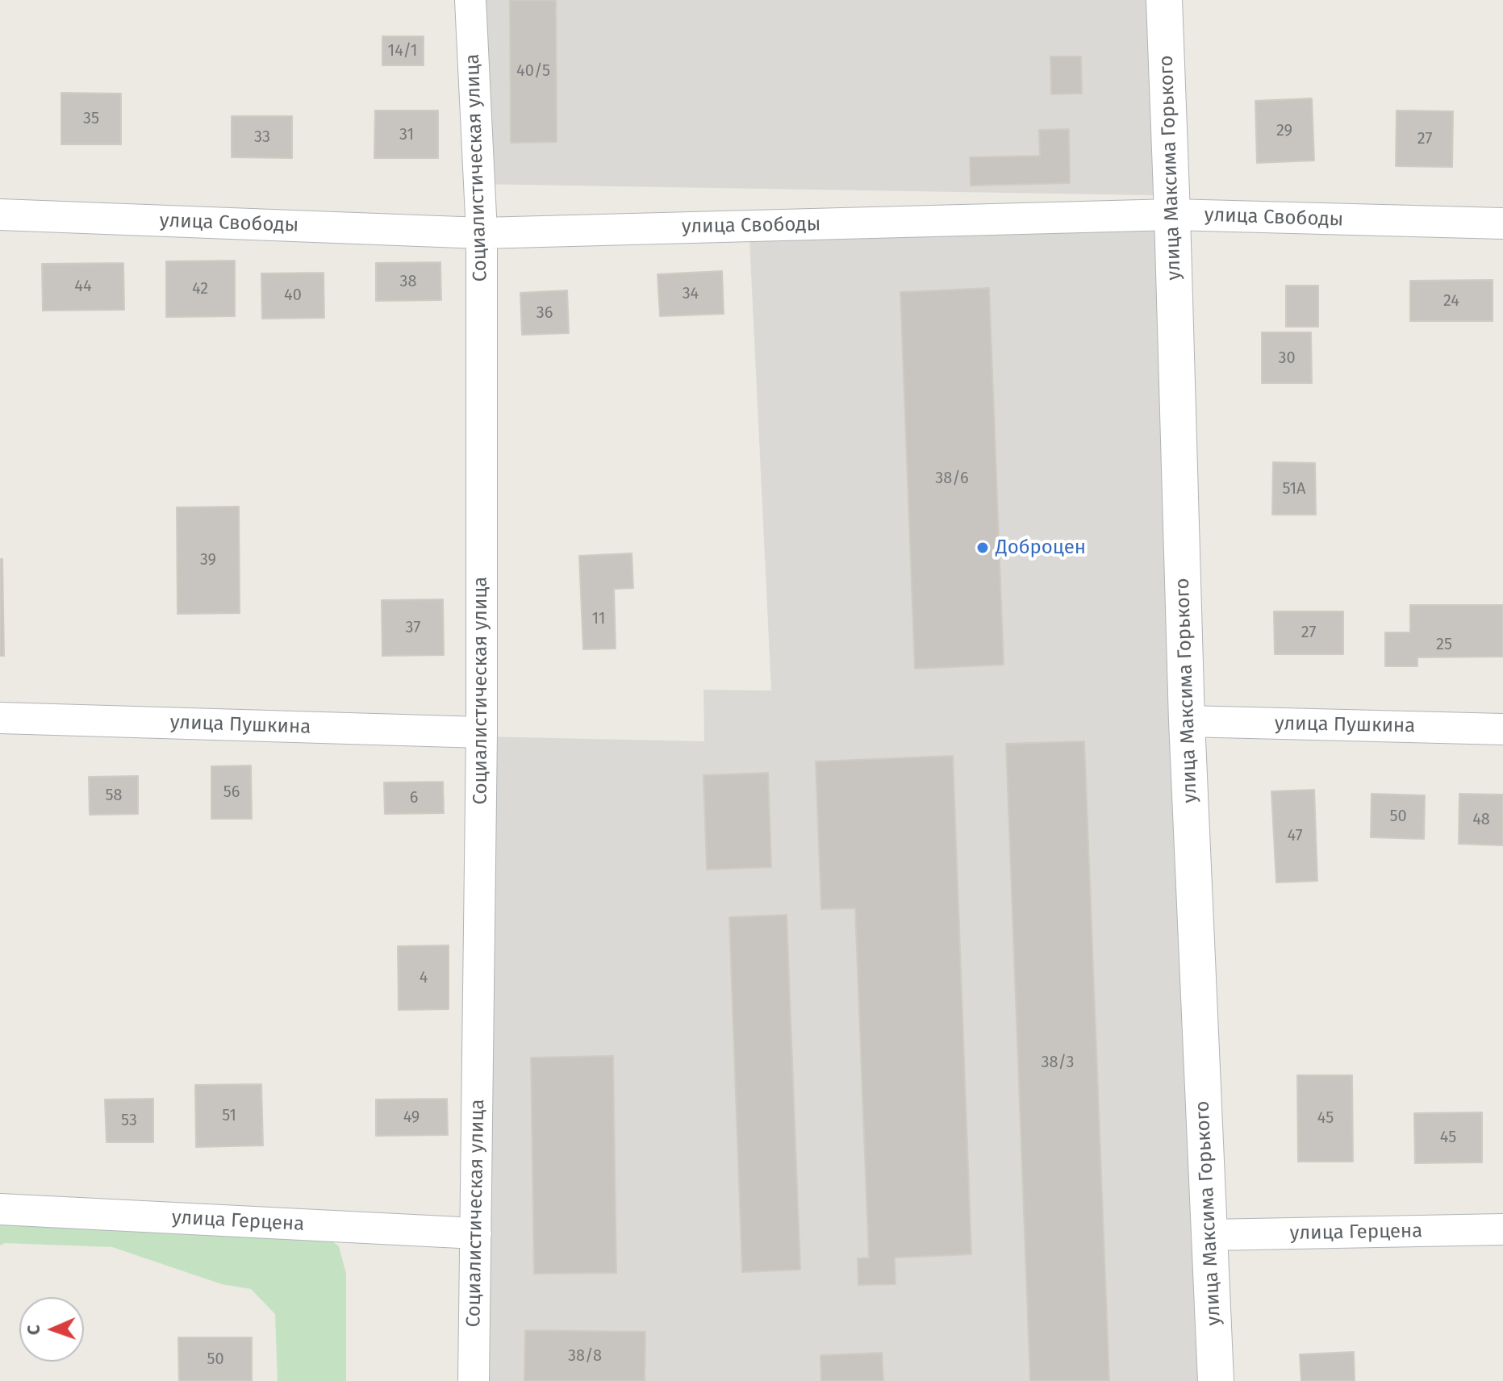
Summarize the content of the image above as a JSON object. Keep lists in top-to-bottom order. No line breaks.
{"streets":{"street":["Социалистическая улица","улица Максима Горького","улица Свободы","улица Пушкина","улица Герцена"]},"crossings":[["Социалистическая улица","улица Свободы"],["Социалистическая улица","улица Пушкина"],["Социалистическая улица","улица Герцена"],["улица Максима Горького","улица Свободы"],["улица Максима Горького","улица Пушкина"],["улица Максима Горького","улица Герцена"]],"places":["Доброцен"],"house_numbers":["14/1","40/5","35","29","31","33","27","38","44","42","34","40","24","36","30","38/6","51А","39","11","37","27","25","56","58","6","50","48","47","4","38/3","51","49","45","53","45","38/8","50"],"north":"left"}
